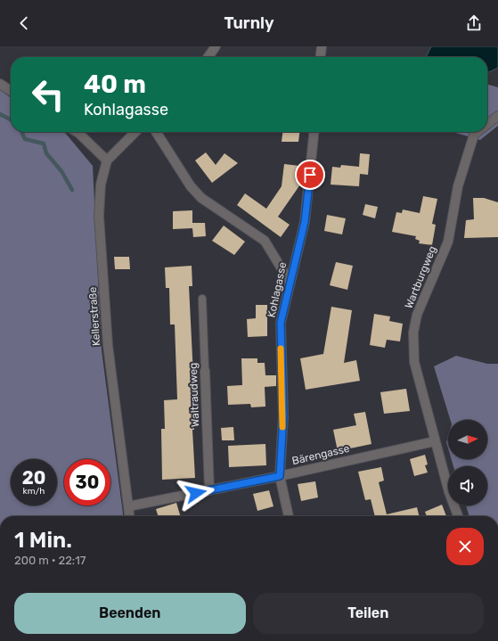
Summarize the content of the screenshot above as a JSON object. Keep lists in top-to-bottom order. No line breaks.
{"streets":{"street":["Wartburgweg","Kohlagasse","Kellerstraße","Waltraudweg","Bärengasse"]},"crossings":[["Wartburgweg","Bärengasse"],["Kohlagasse","Bärengasse"],["Kellerstraße","Bärengasse"],["Waltraudweg","Bärengasse"]],"north":"right","page":{"header":"Turnly","turn":["40 m","Kohlagasse"],"speed":"20 km/h","limit":"30","heading":["1 Min.","200 m · 22:17"],"buttons":["Beenden","Teilen"]}}
